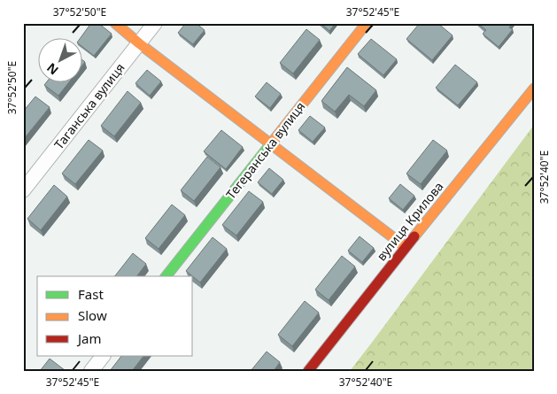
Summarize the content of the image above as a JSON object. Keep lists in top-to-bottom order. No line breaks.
{"streets":{"street":["Таганська вулиця","Тегеранська вулиця","вулиця Крилова"]},"legend":["Fast","Slow","Jam"],"north":"bottom left","coordinates":["37°52'50\"E","37°52'45\"E","37°52'40\"E"]}
